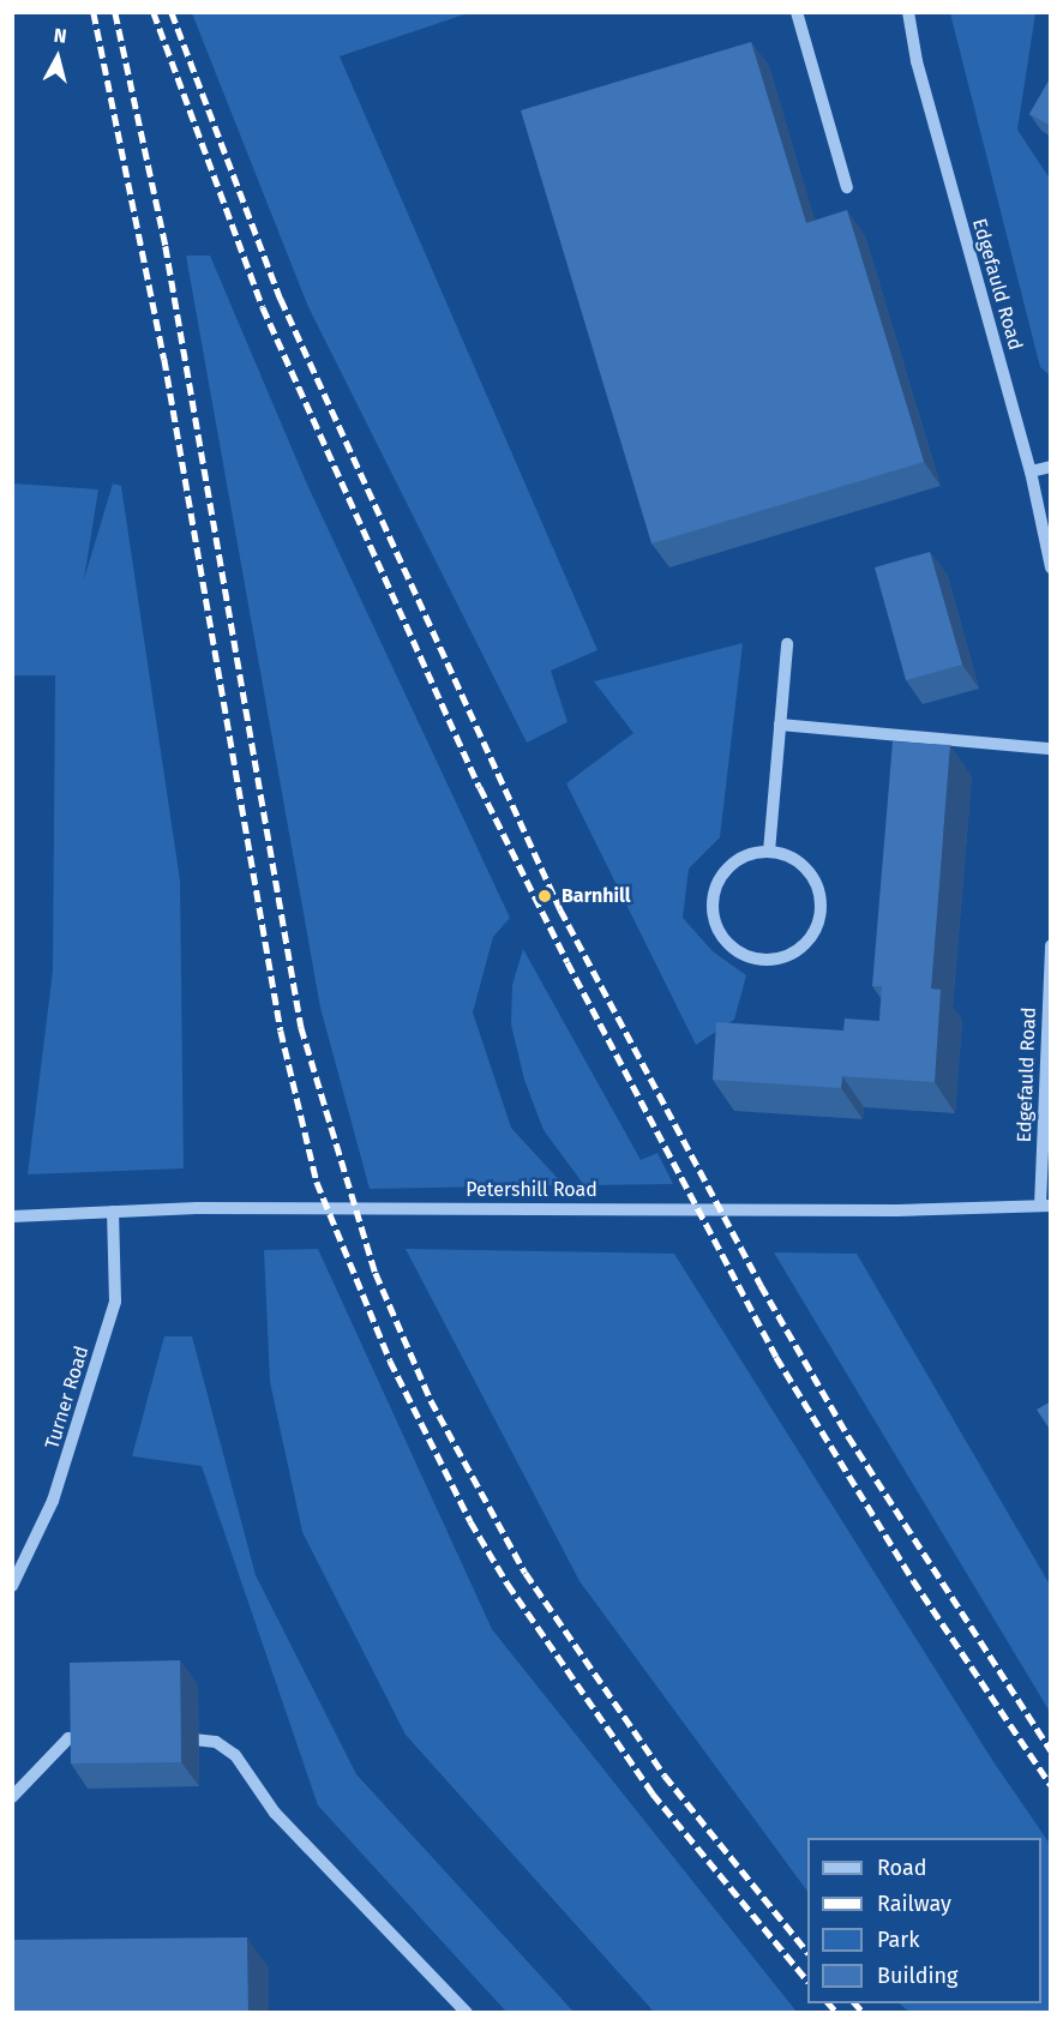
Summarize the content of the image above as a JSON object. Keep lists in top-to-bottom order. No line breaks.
{"streets":{"street":["Edgefauld Road","Petershill Road","Turner Road"]},"crossings":[["Edgefauld Road","Petershill Road"],["Petershill Road","Turner Road"]],"places":["Barnhill"],"legend":["Road","Railway","Park","Building"],"north":"top"}
